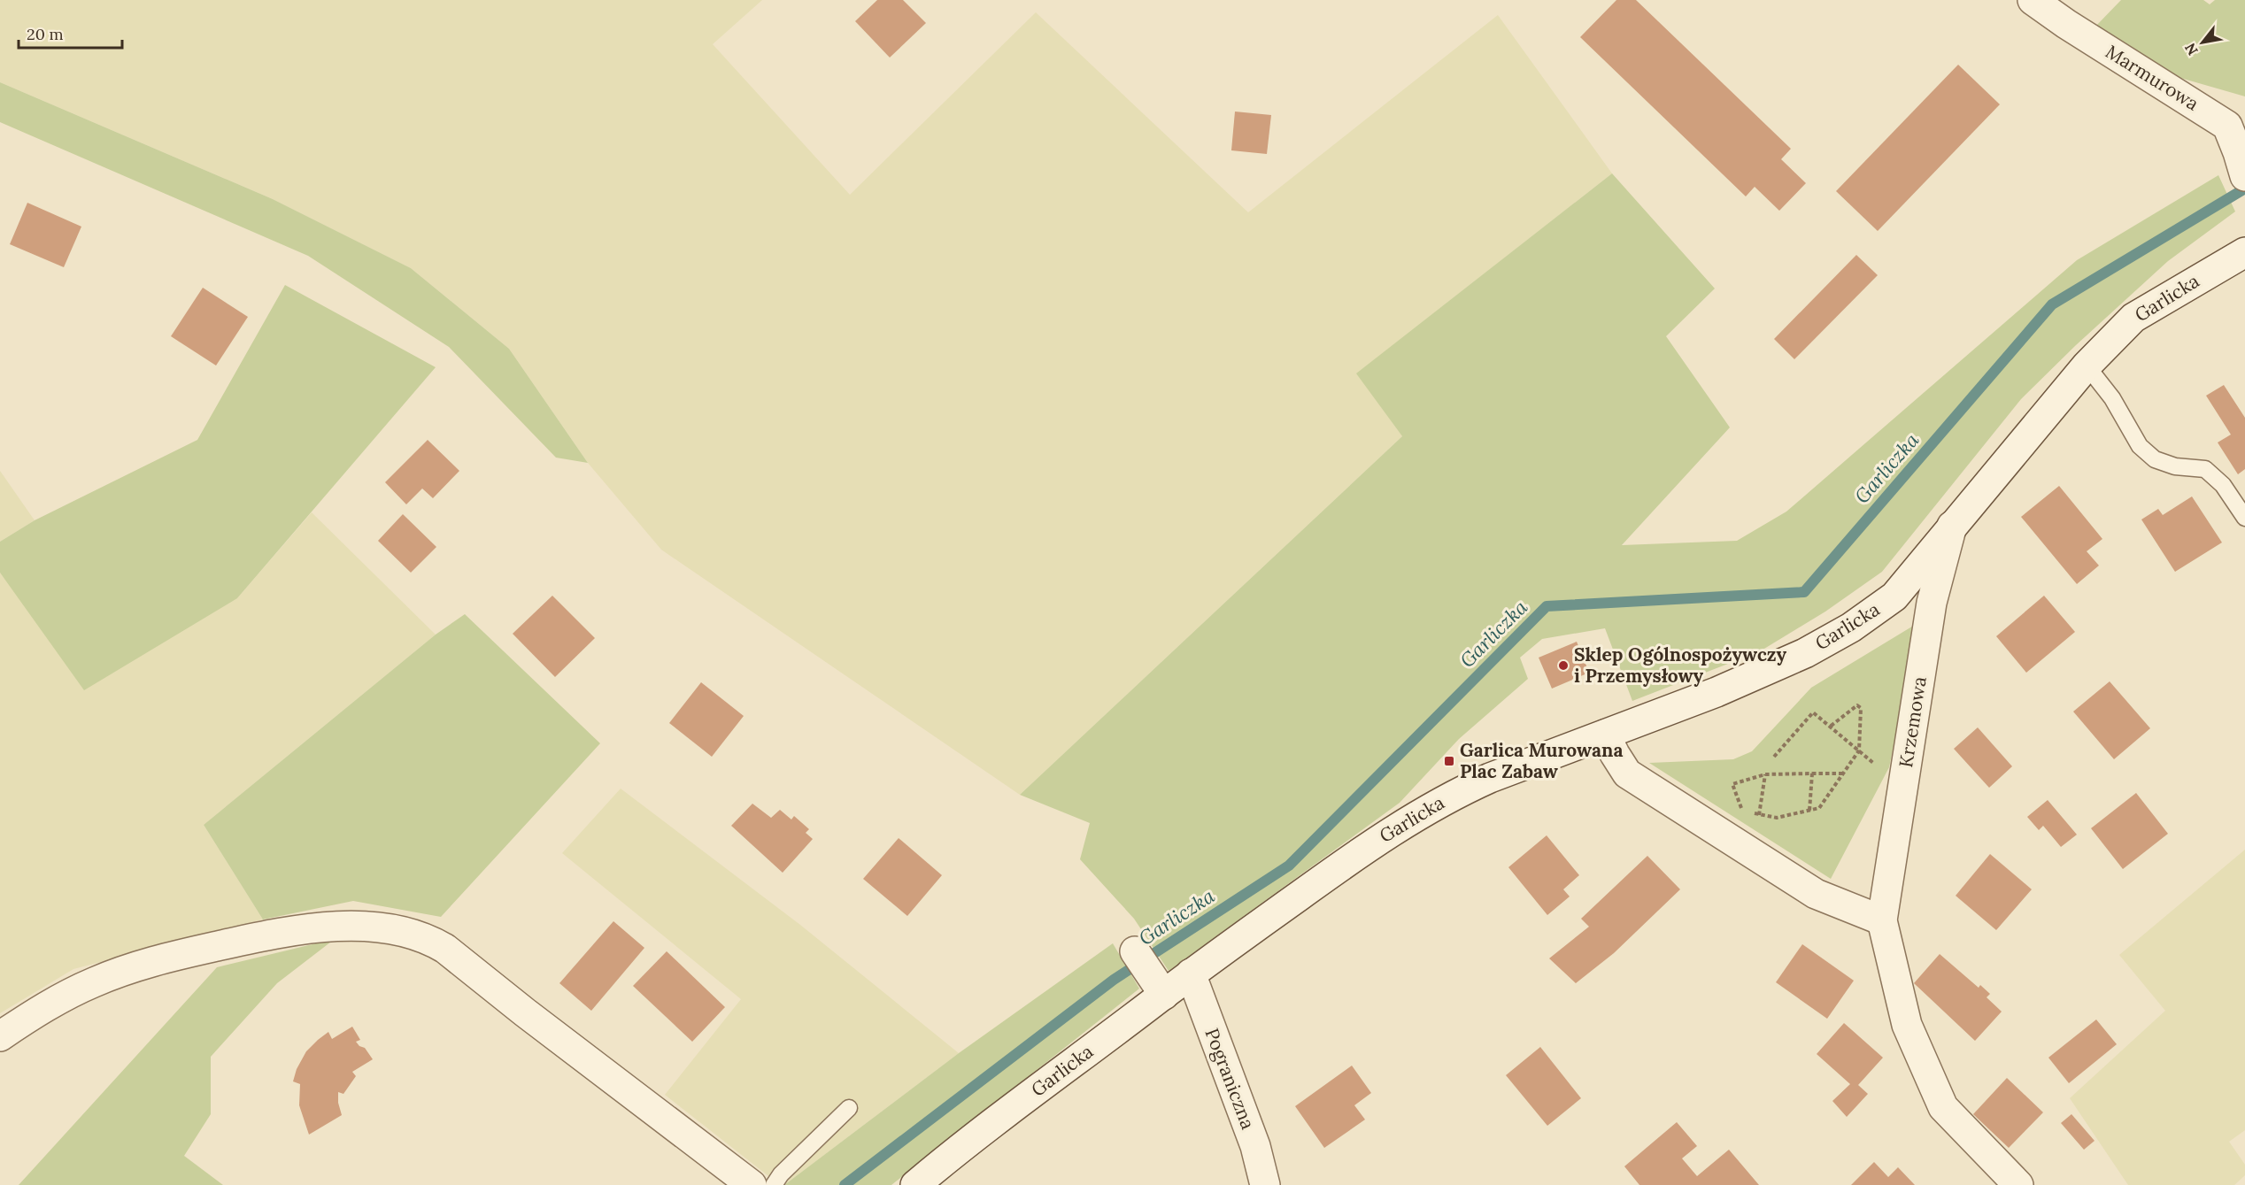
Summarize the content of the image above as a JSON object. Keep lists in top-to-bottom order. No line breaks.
{"streets":{"street":["Marmurowa","Garlicka","Krzemowa","Pograniczna"]},"crossings":[["Garlicka","Krzemowa"],["Garlicka","Pograniczna"]],"water":["Garliczka"],"places":{"other":["Sklep Ogólnospożywczy i Przemysłowy"],"transit":["Garlica Murowana Plac Zabaw"]},"scale_bar":"20 m","north":"bottom left"}
